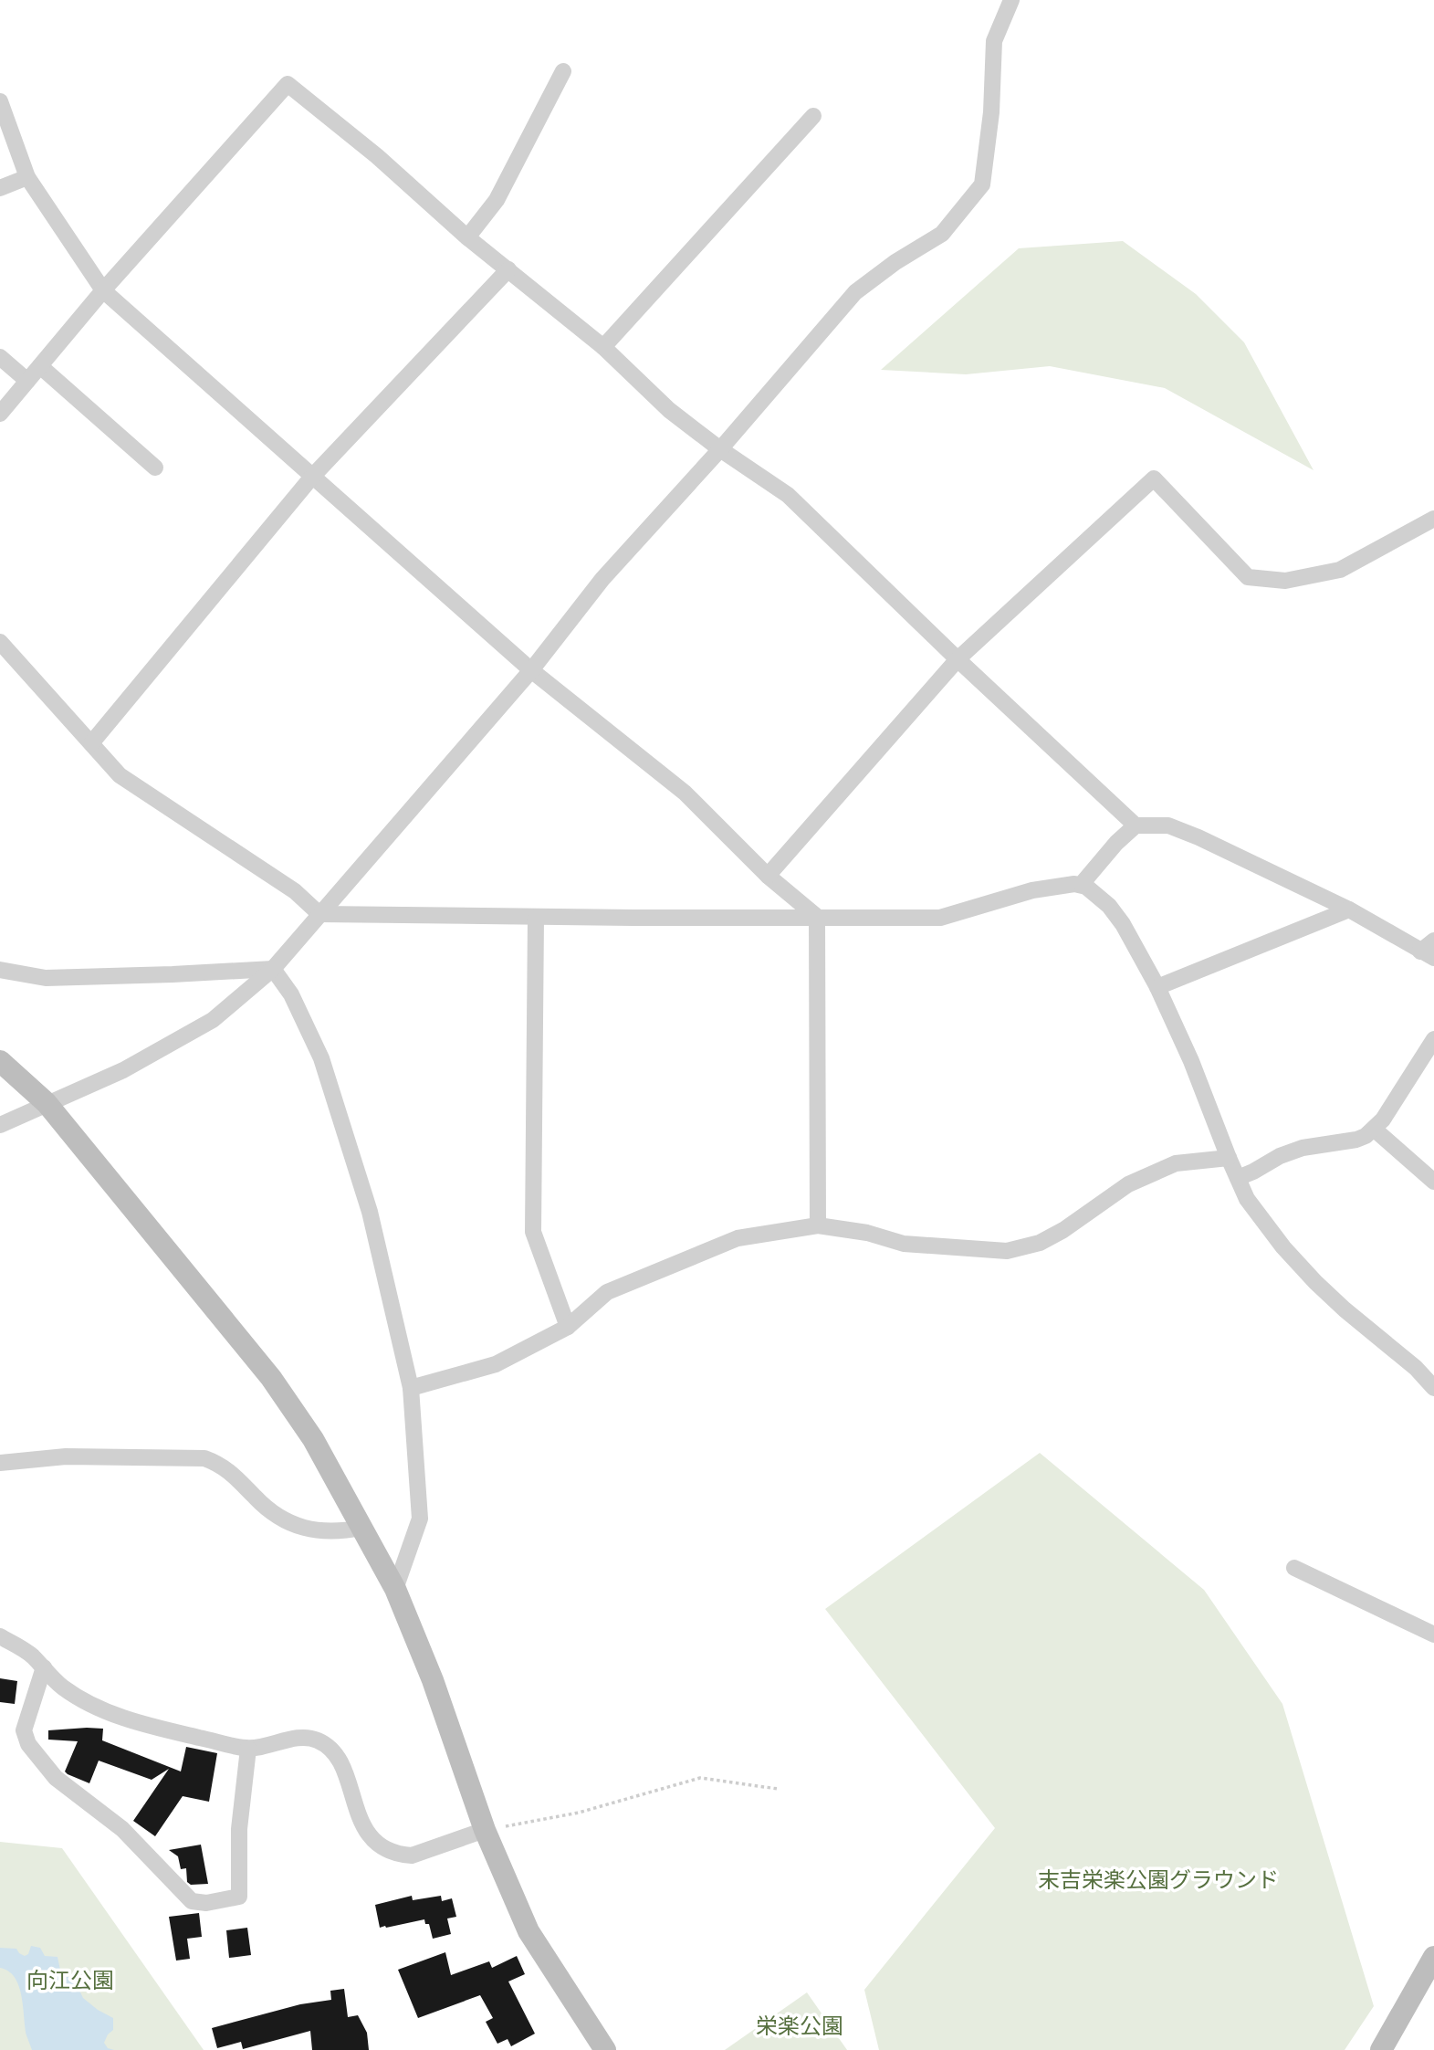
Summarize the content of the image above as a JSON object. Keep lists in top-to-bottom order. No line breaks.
{"parks":["末吉栄楽公園グラウンド","向江公園","栄楽公園"]}
